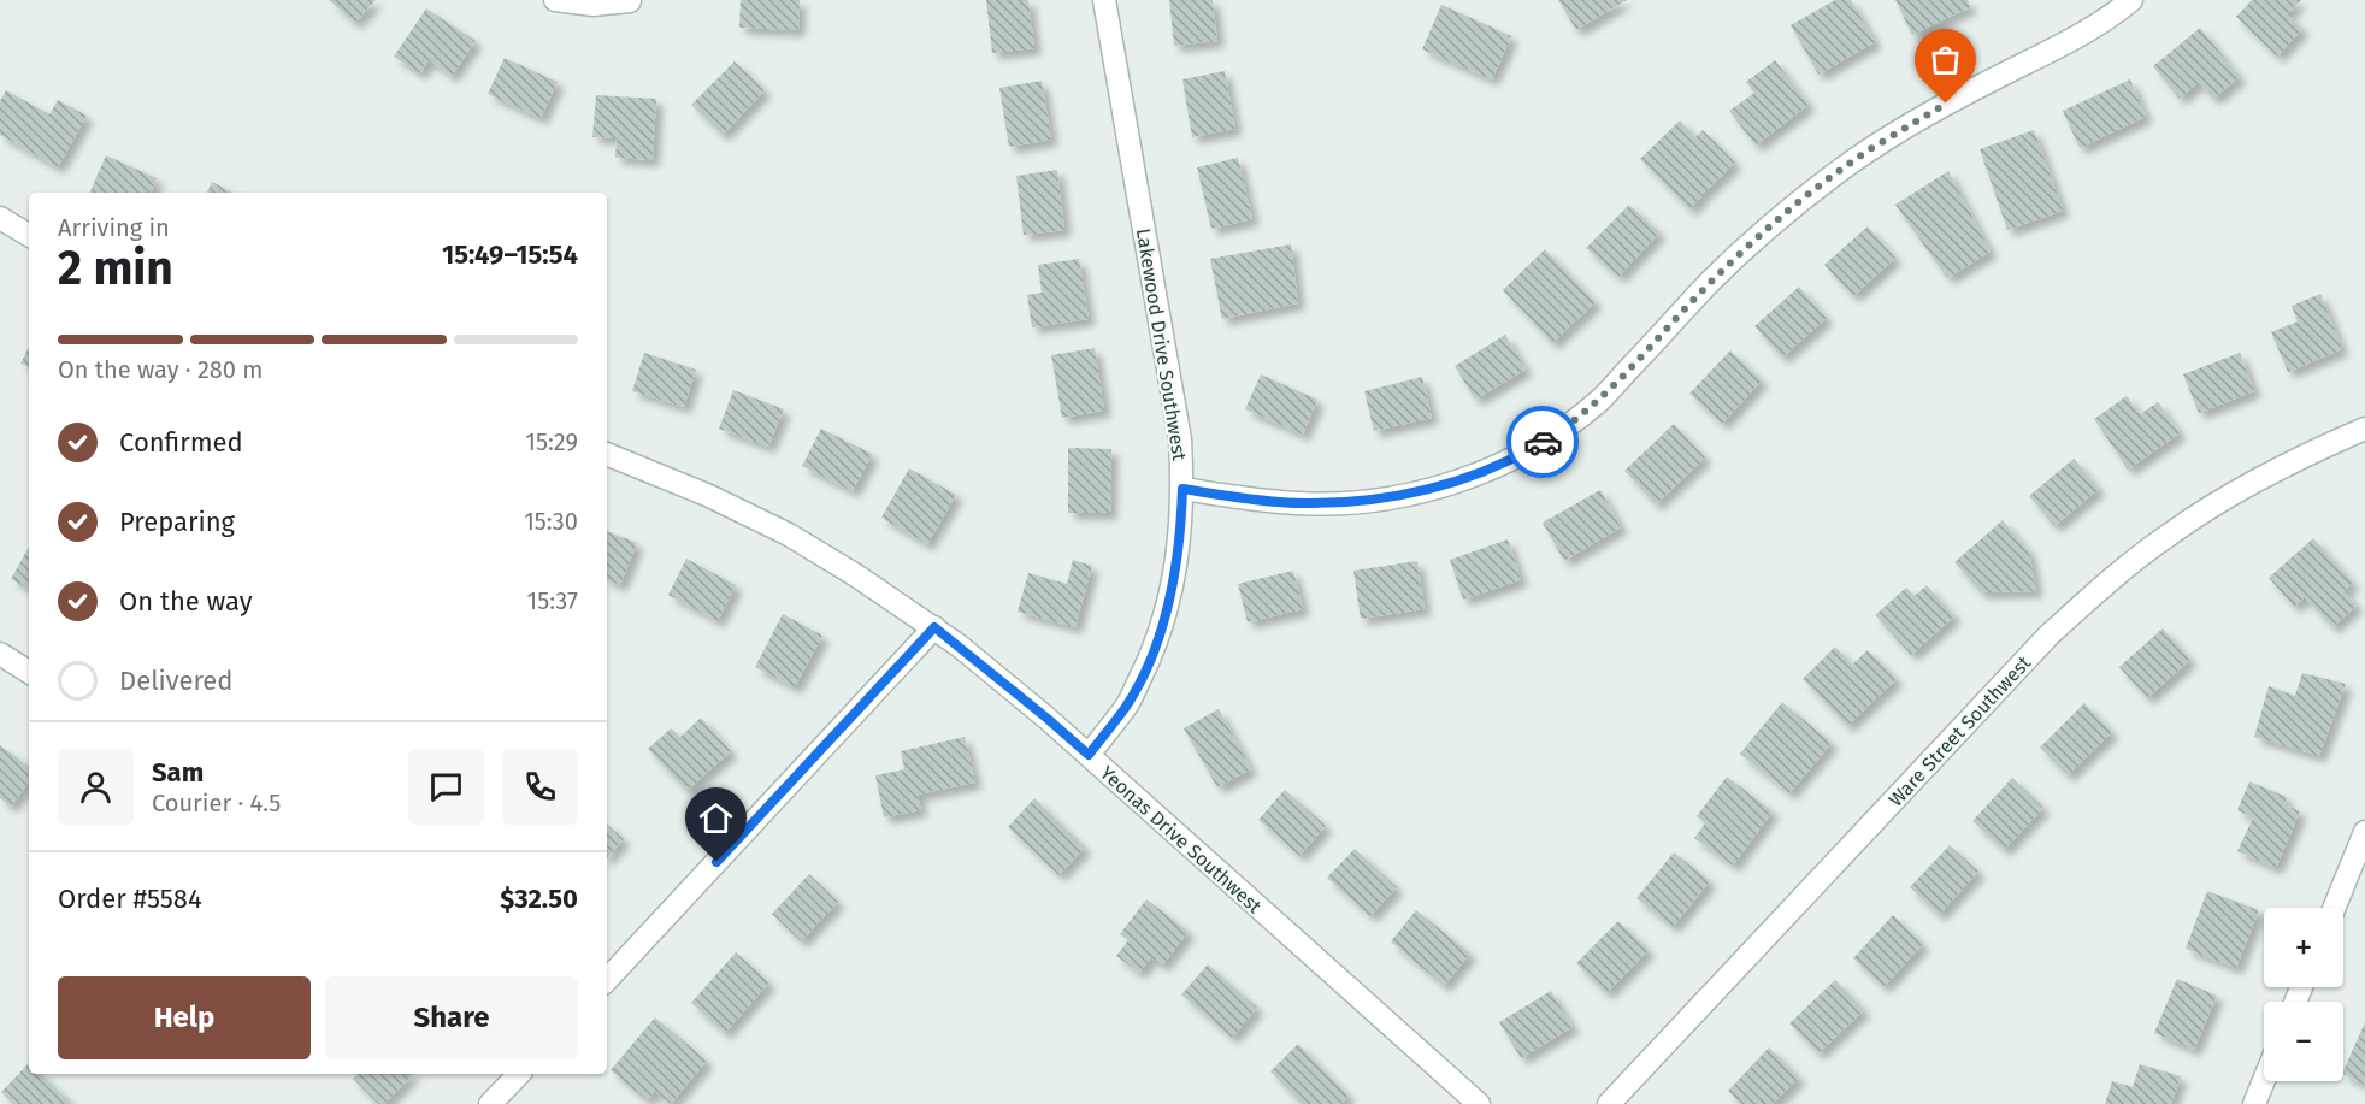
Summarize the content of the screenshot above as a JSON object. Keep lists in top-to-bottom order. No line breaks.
{"streets":{"street":["Lakewood Drive Southwest","Ware Street Southwest","Yeonas Drive Southwest"]},"crossings":[["Lakewood Drive Southwest","Yeonas Drive Southwest"]],"page":{"heading":["2 min","Arriving in","15:49–15:54"],"panel":["Sam","Courier · 4.5","Order #5584","$32.50"],"bar":"On the way · 280 m","list":[["Confirmed","15:29"],["Preparing","15:30"],["On the way","15:37"],"Delivered"],"map_buttons":["+","−"],"buttons":["Help","Share"]}}
